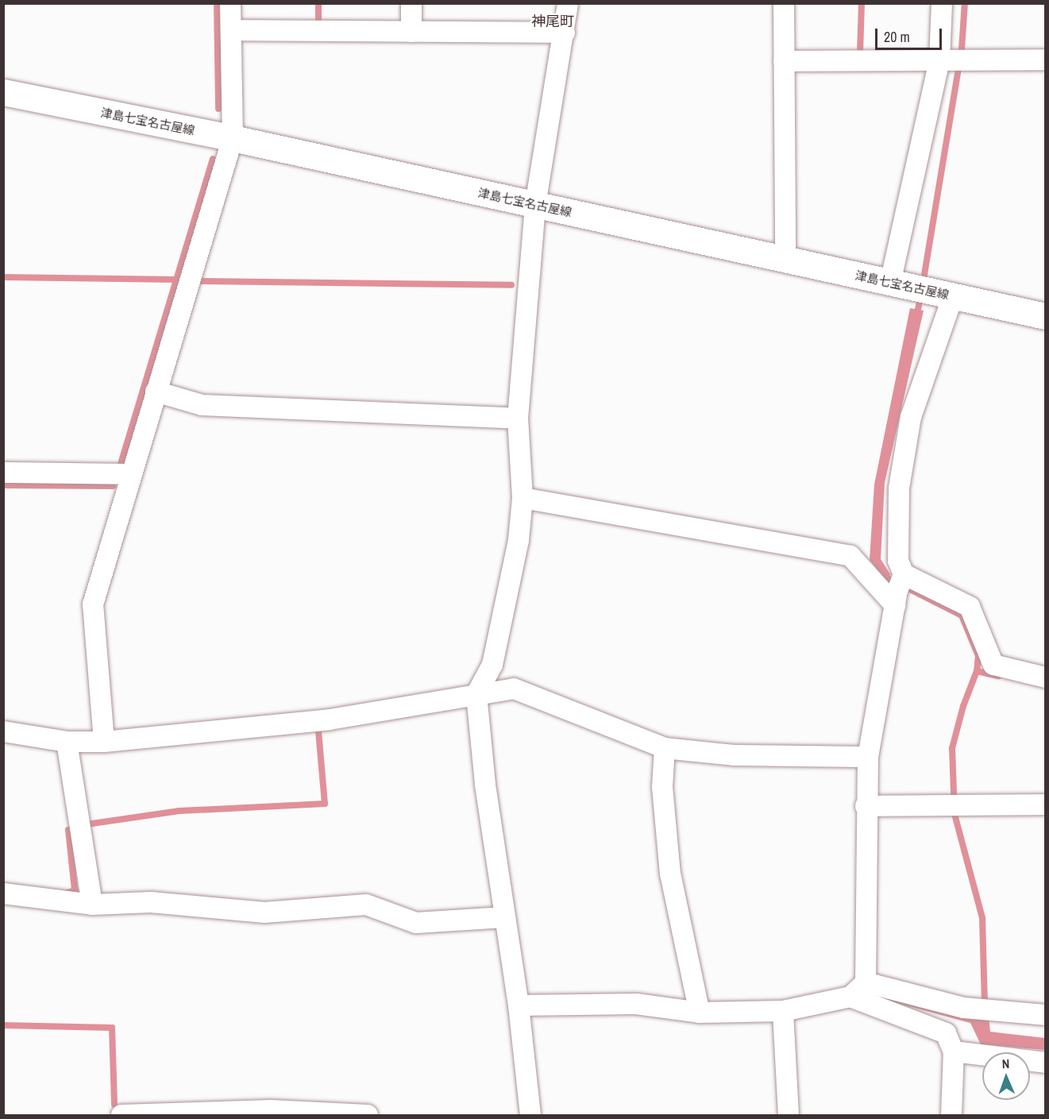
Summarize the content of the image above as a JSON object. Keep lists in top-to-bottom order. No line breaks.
{"streets":{"main road":["津島七宝名古屋線"]},"districts":["神尾町"],"scale_bar":"20 m","north":"top"}
